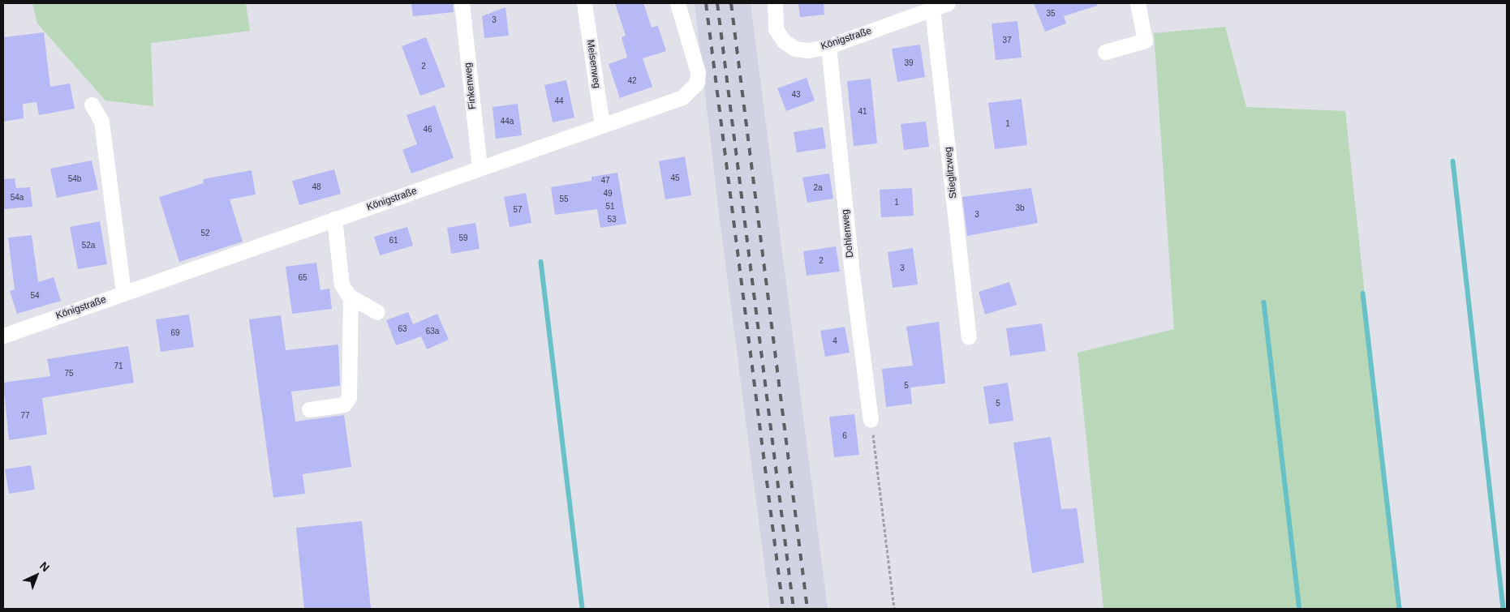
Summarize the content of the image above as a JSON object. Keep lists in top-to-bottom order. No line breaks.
{"streets":{"street":["Königstraße","Meisenweg","Finkenweg","Stieglitzweg","Dohlenweg"]},"crossings":[["Königstraße","Meisenweg"],["Königstraße","Finkenweg"],["Königstraße","Stieglitzweg"],["Königstraße","Dohlenweg"]],"house_numbers":["35","3","37","39","2","42","43","44","41","44a","1","46","45","54b","47","48","2a","49","54a","55","1","51","3b","57","3","53","52","59","61","52a","2","3","65","54","63","63a","69","4","71","75","5","5","77","6"],"north":"top right"}
